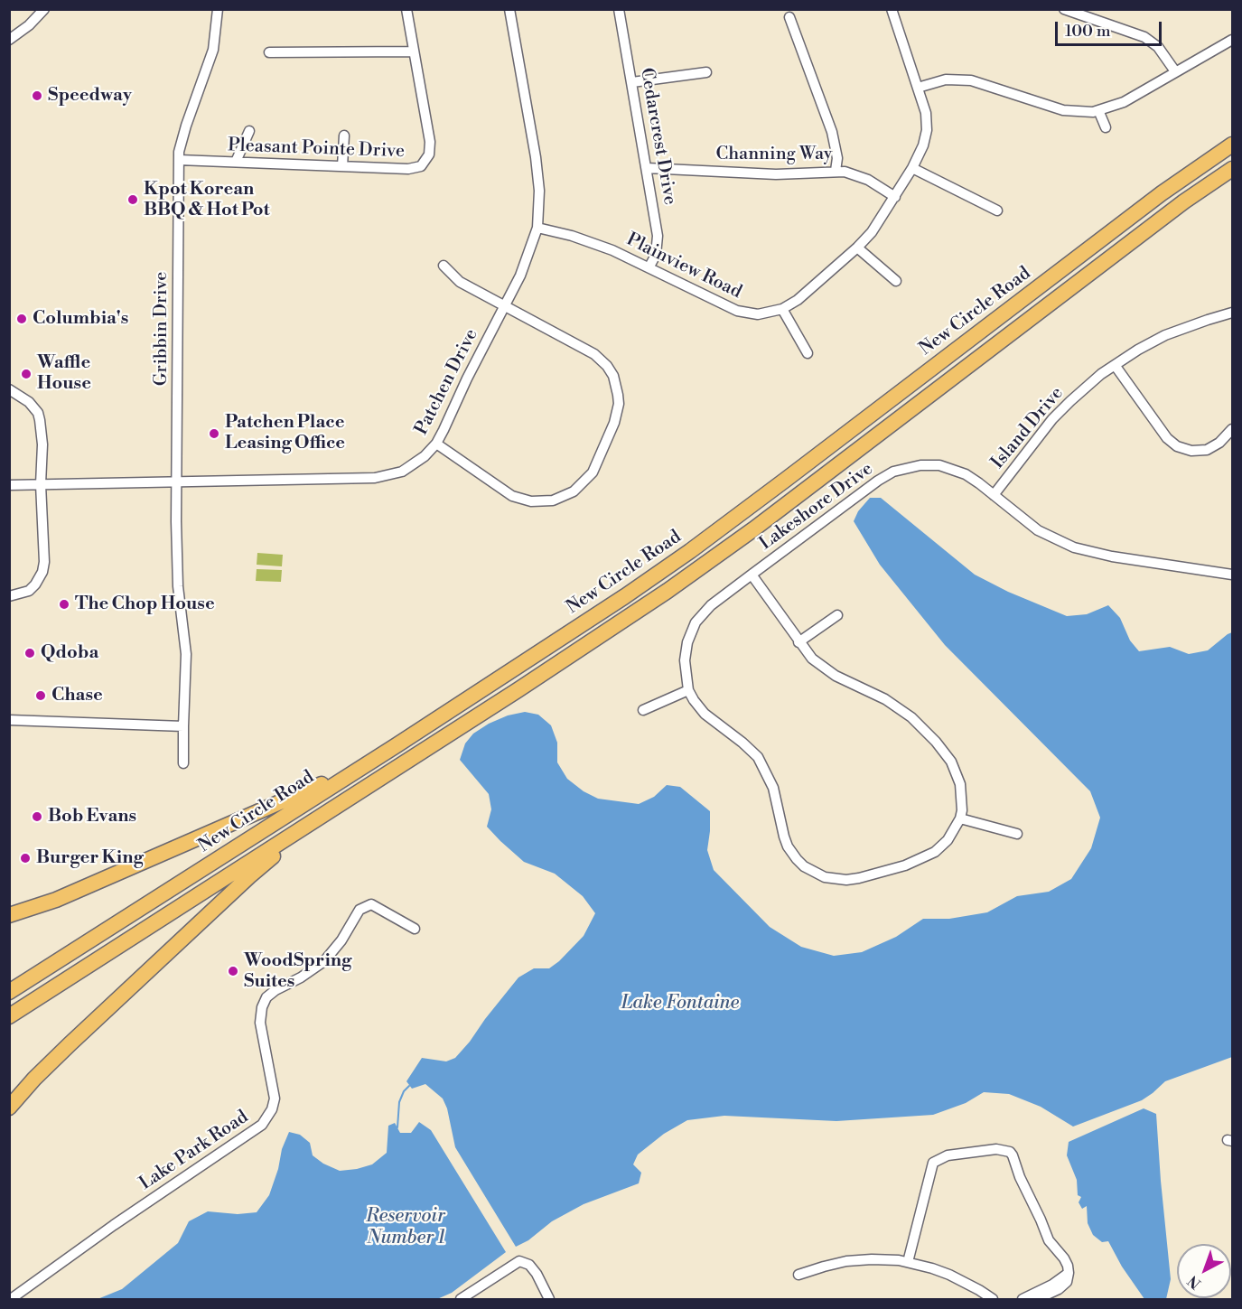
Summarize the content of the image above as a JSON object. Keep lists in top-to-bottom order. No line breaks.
{"streets":{"highway":["New Circle Road"],"street":["Cedarcrest Drive","Pleasant Pointe Drive","Channing Way","Plainview Road","Gribbin Drive","Patchen Drive","Island Drive","Lakeshore Drive","Lake Park Road"]},"crossings":[["Cedarcrest Drive","Channing Way"],["Cedarcrest Drive","Plainview Road"],["Pleasant Pointe Drive","Gribbin Drive"],["Channing Way","Plainview Road"],["Plainview Road","Patchen Drive"],["Gribbin Drive","Patchen Drive"],["Island Drive","Lakeshore Drive"]],"water":["Lake Fontaine","Reservoir Number 1"],"places":["Speedway","Kpot Korean BBQ & Hot Pot","Columbia's","Waffle House","Patchen Place Leasing Office","The Chop House","Qdoba","Chase","Bob Evans","Burger King","WoodSpring Suites"],"scale_bar":"100 m","north":"bottom left"}
